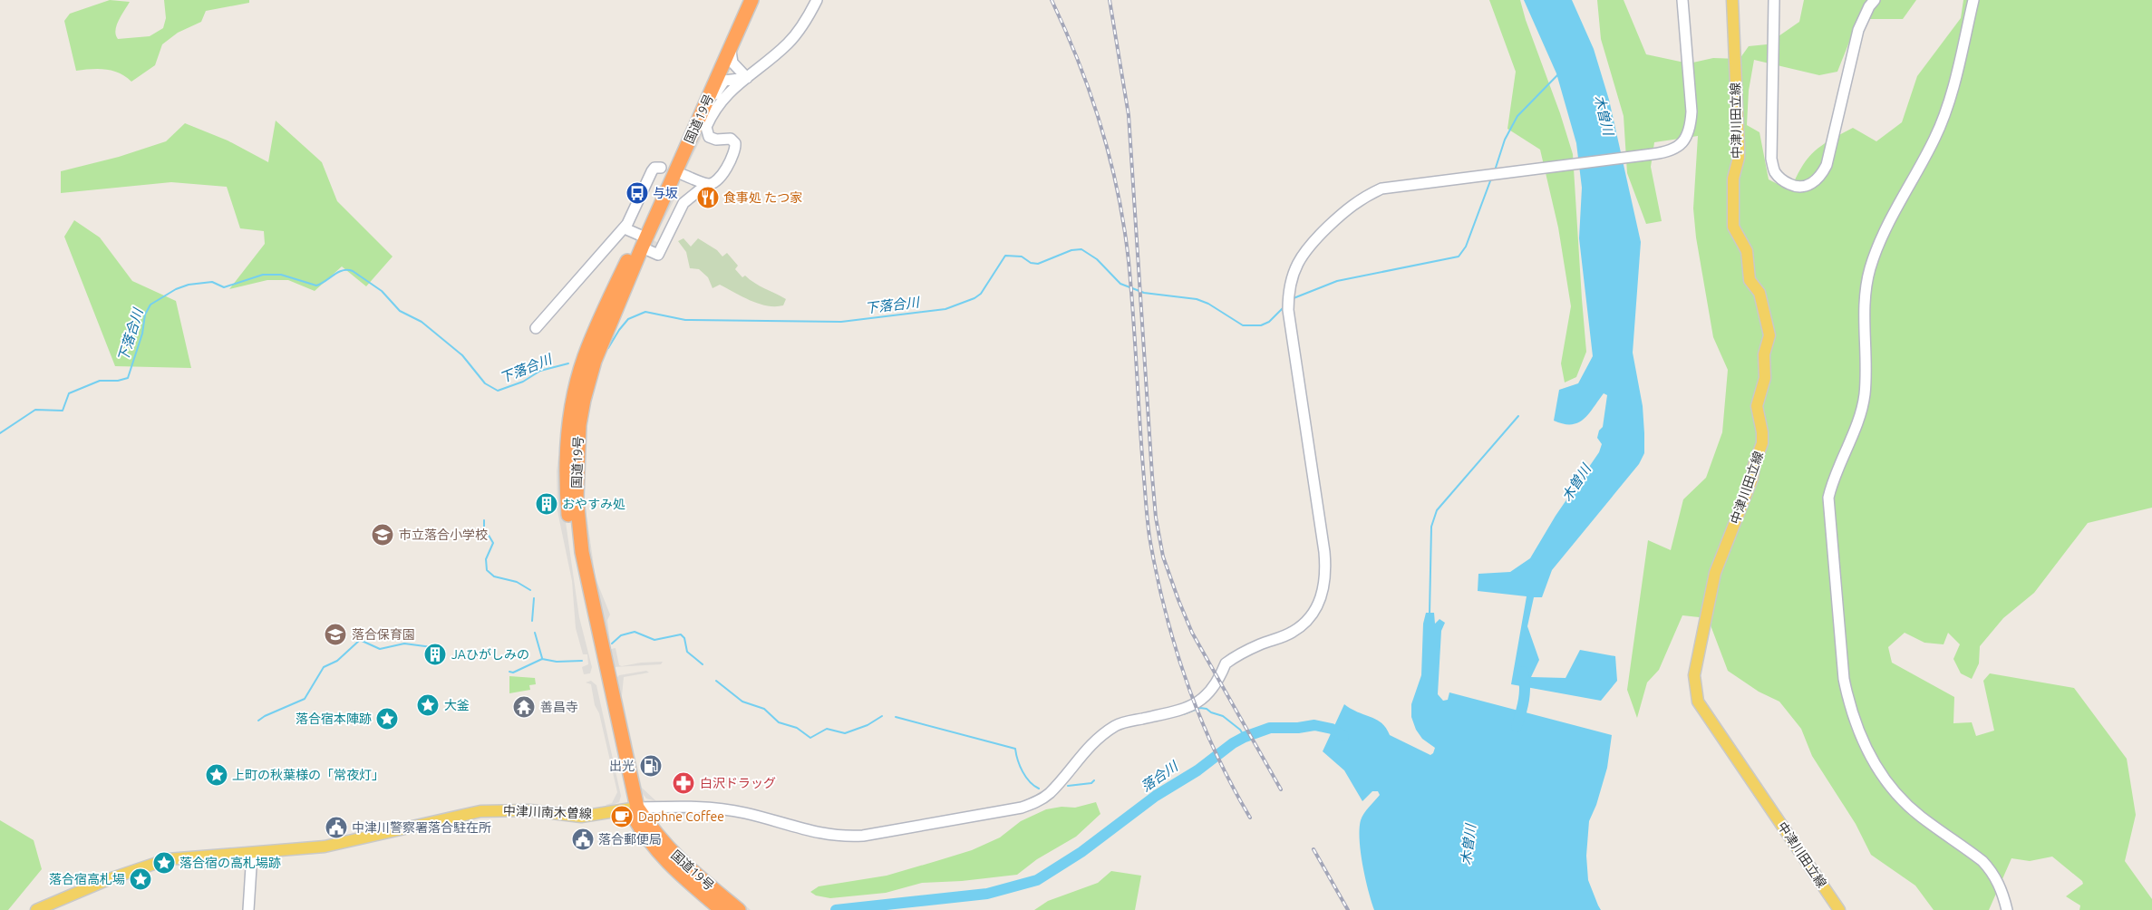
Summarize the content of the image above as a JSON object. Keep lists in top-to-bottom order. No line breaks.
{"streets":{"highway":["国道19号"],"main road":["中津川田立線","中津川南木曽線"]},"crossings":[["国道19号","中津川南木曽線"]],"water":["木曽川","下落合川","落合川"],"places":{"bus stop":["与坂"],"restaurant":["食事処 たつ家"],"building":["おやすみ処","JAひがしみの"],"school or university":["市立落合小学校","落合保育園"],"place":["大釜","落合宿本陣跡","上町の秋葉様の「常夜灯」","落合宿の高札場跡","落合宿高札場"],"temple":["善昌寺"],"fuel station":["出光"],"pharmacy":["白沢ドラッグ"],"cafe":["Daphne Coffee"],"public building":["中津川警察署落合駐在所","落合郵便局"]}}
